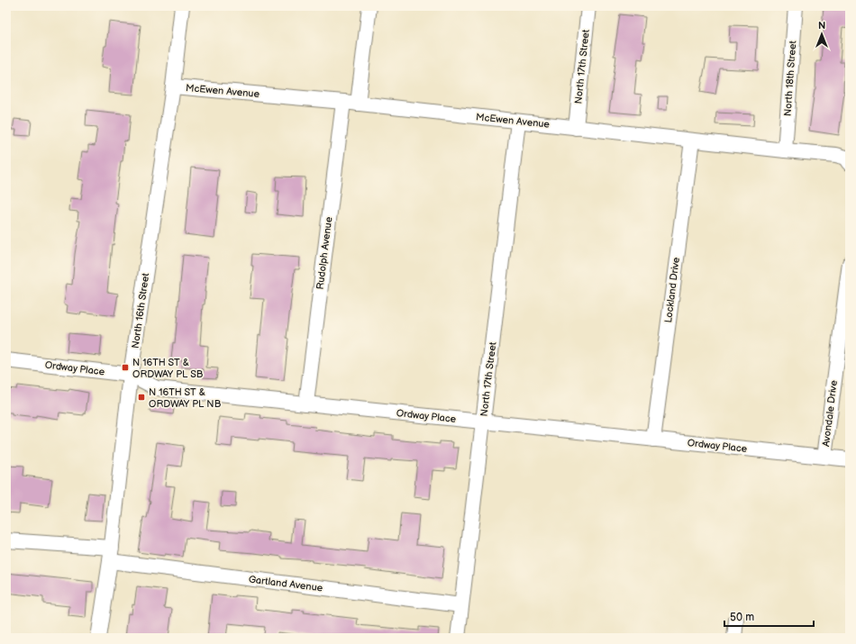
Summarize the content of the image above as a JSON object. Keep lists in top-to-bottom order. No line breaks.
{"streets":{"street":["North 17th Street","North 18th Street","McEwen Avenue","Rudolph Avenue","Lockland Drive","North 16th Street","Ordway Place","Avondale Drive","Gartland Avenue"]},"crossings":[["North 17th Street","McEwen Avenue"],["North 17th Street","Ordway Place"],["North 17th Street","Gartland Avenue"],["North 18th Street","McEwen Avenue"],["McEwen Avenue","Rudolph Avenue"],["McEwen Avenue","Lockland Drive"],["McEwen Avenue","North 16th Street"],["Rudolph Avenue","Ordway Place"],["Lockland Drive","Ordway Place"],["North 16th Street","Ordway Place"],["North 16th Street","Gartland Avenue"],["Ordway Place","Avondale Drive"]],"places":{"transit":["N 16TH ST & ORDWAY PL SB","N 16TH ST & ORDWAY PL NB"]},"scale_bar":"50 m","north":"top"}
